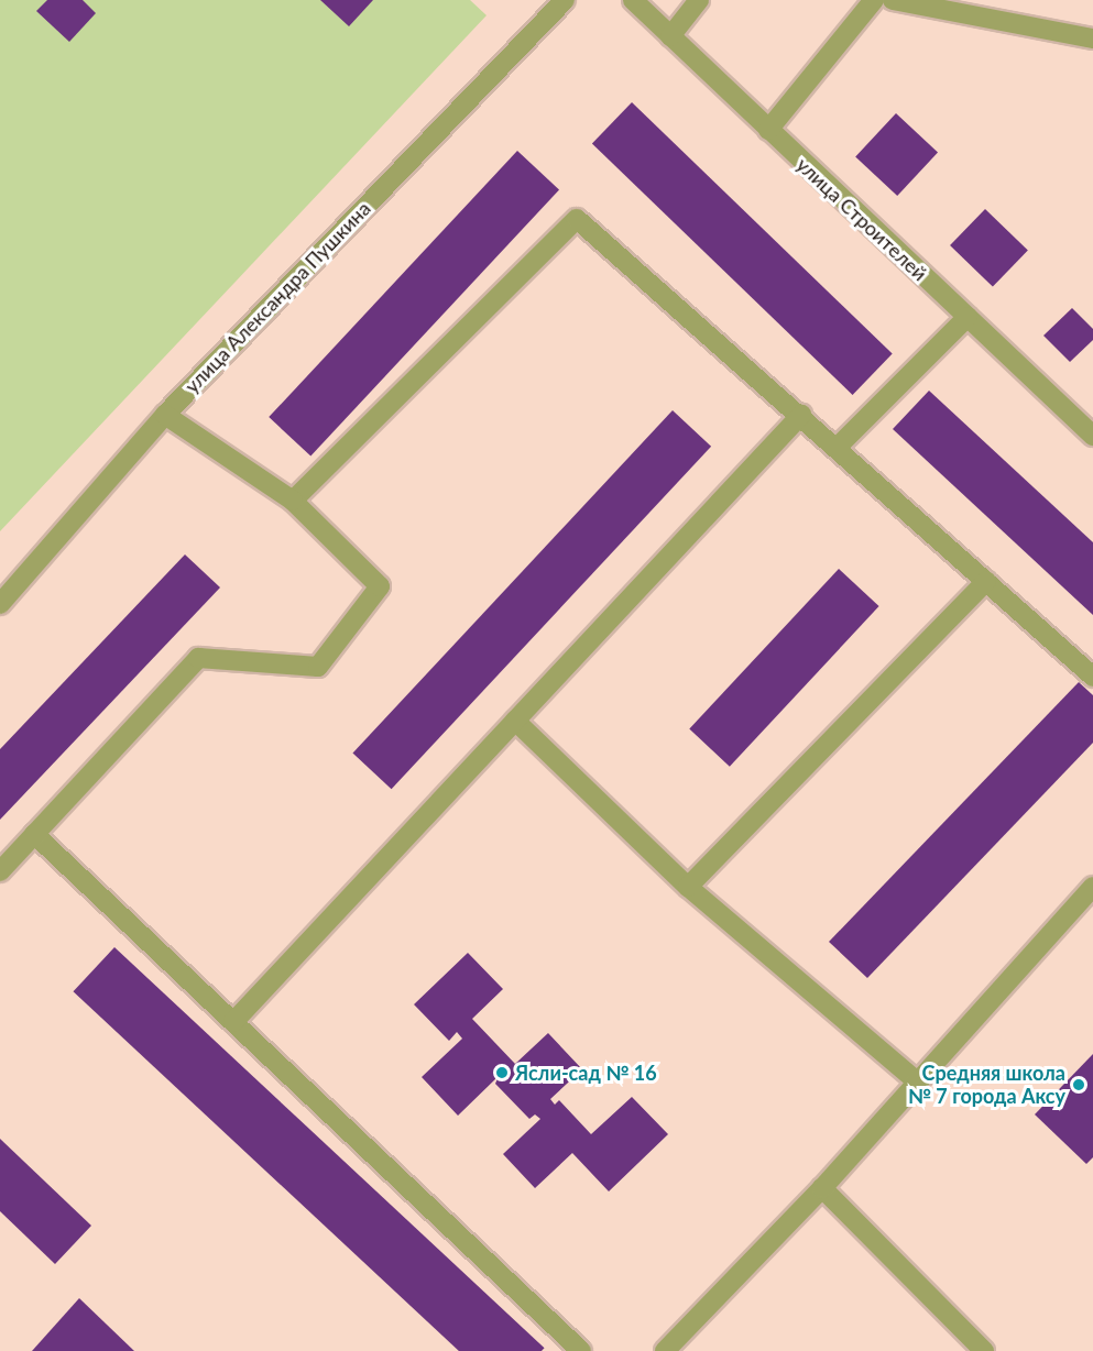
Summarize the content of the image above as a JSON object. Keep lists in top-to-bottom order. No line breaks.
{"streets":{"street":["улица Строителей","улица Александра Пушкина"]},"places":["Ясли-сад № 16","Средняя школа № 7 города Аксу"]}
